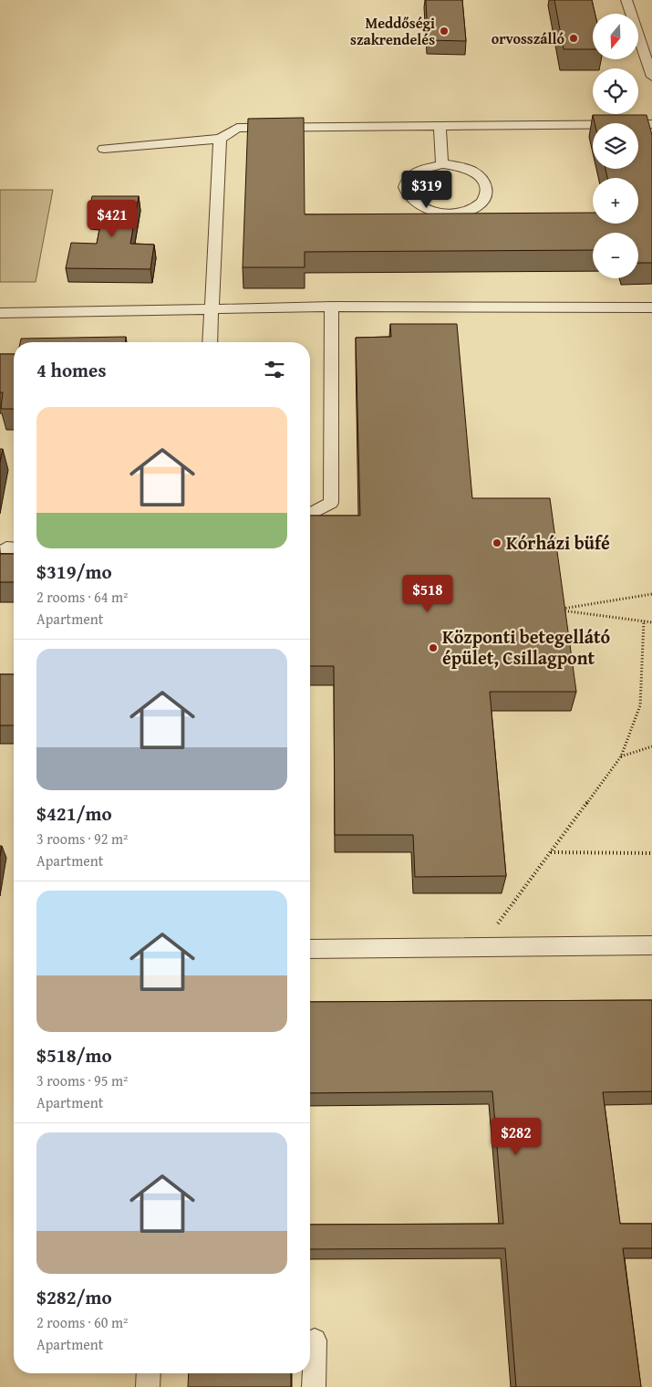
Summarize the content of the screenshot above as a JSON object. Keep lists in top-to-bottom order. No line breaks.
{"places":["Meddőségi szakrendelés","orvosszálló","Kórházi büfé","Központi betegellátó épület, Csillagpont"],"north":"bottom","page":{"map_buttons":["+","−"],"price":["$319","$421","$518","$282"],"heading":"4 homes","list":[{"name":"$319/mo","note":"2 rooms · 64 m² · Apartment"},{"name":"$421/mo","note":"3 rooms · 92 m² · Apartment"},{"name":"$518/mo","note":"3 rooms · 95 m² · Apartment"},{"name":"$282/mo","note":"2 rooms · 60 m² · Apartment"}]}}
